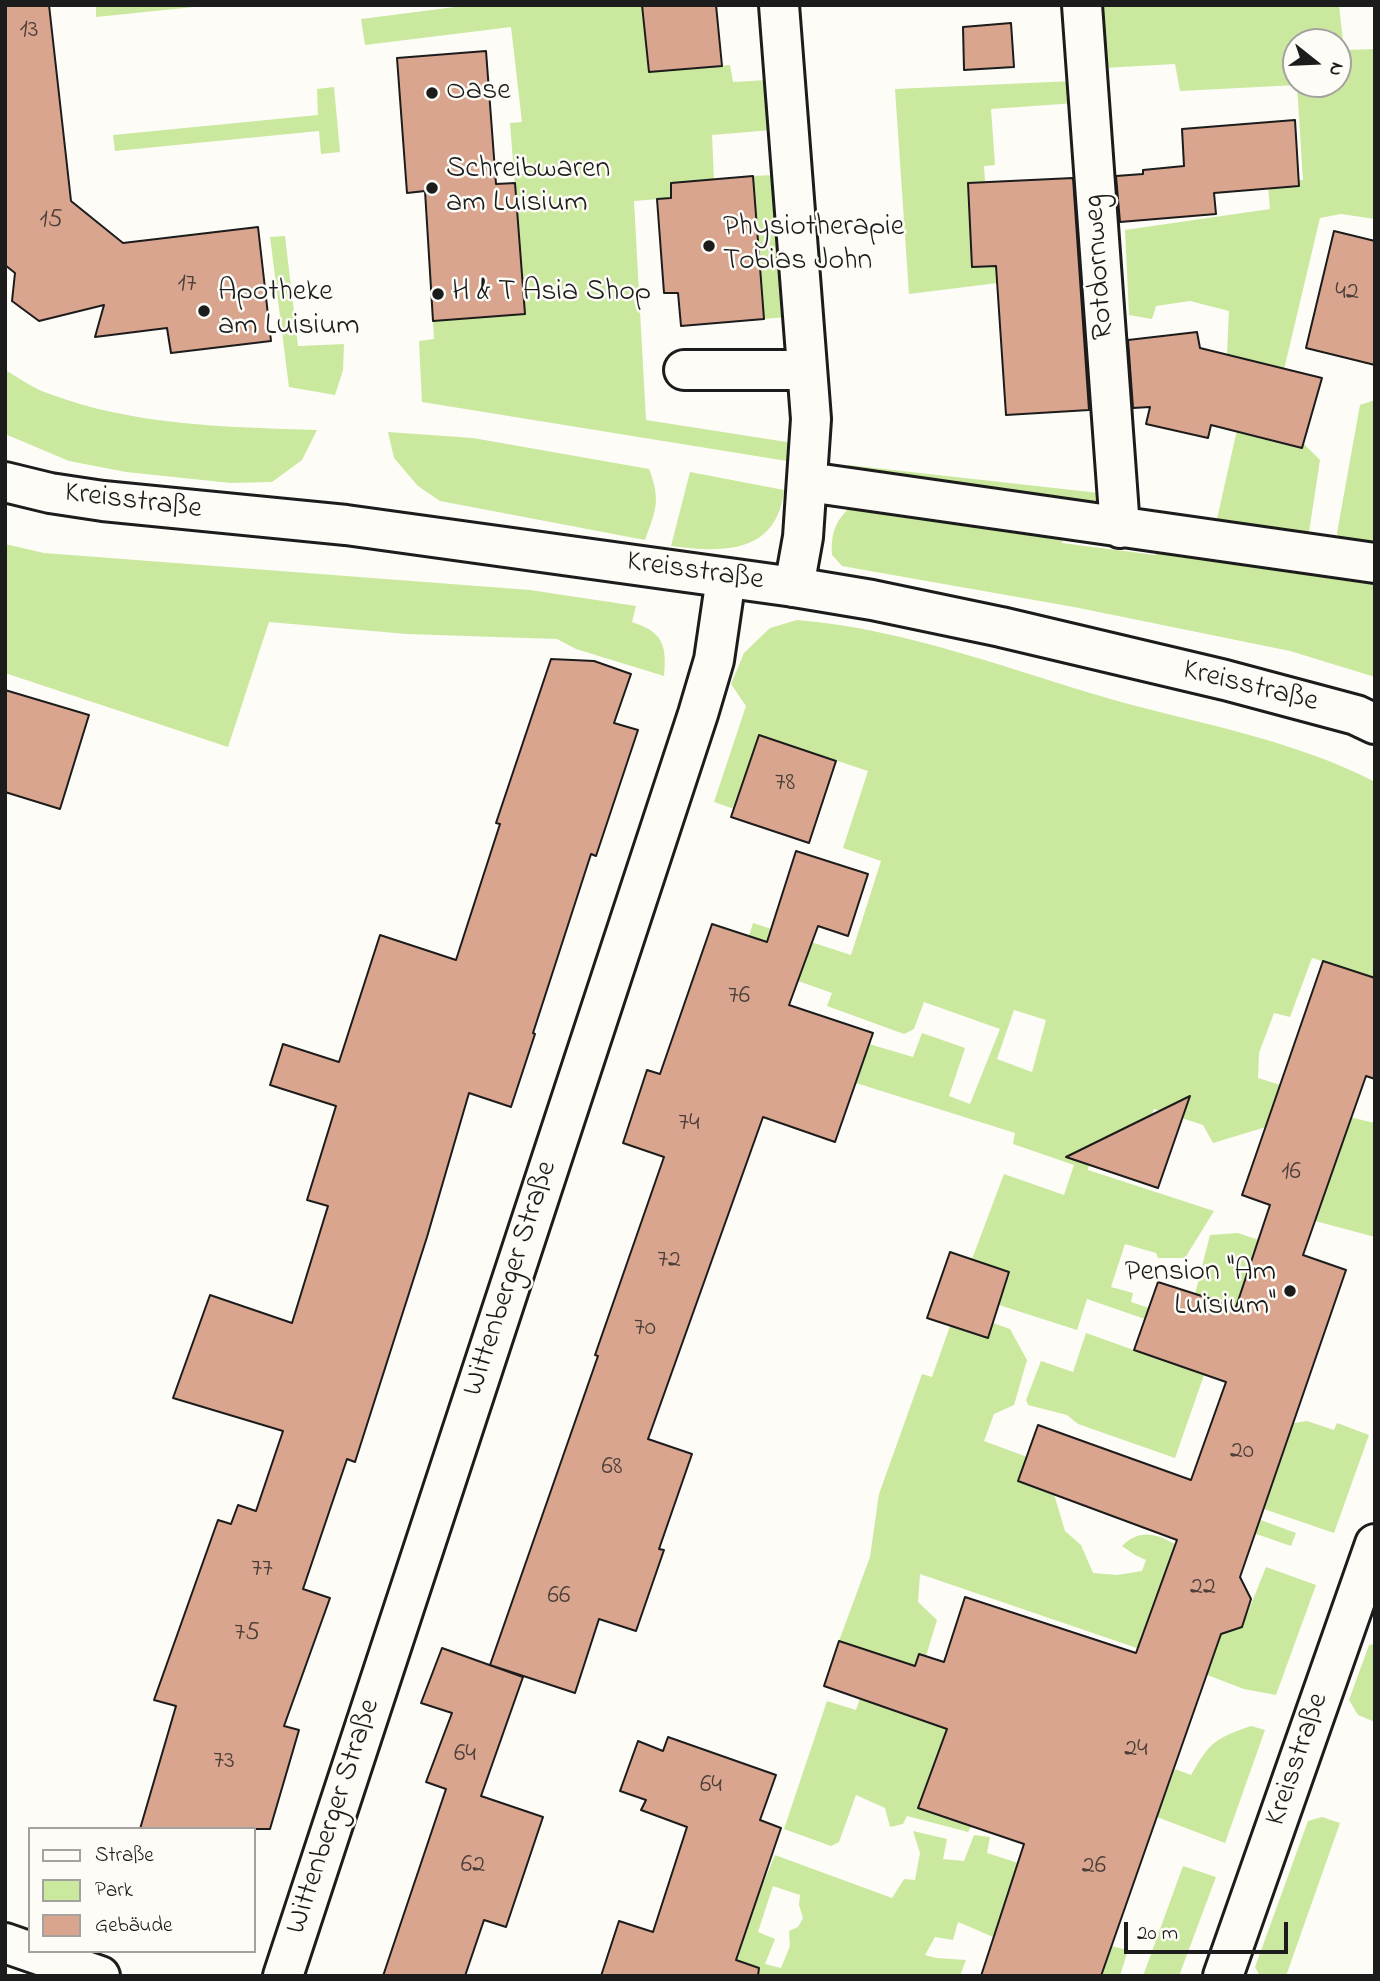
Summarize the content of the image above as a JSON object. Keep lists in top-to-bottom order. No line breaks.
{"streets":{"street":["Rotdornweg","Kreisstraße","Wittenberger Straße"]},"crossings":[["Kreisstraße","Wittenberger Straße"]],"places":["Oase","Schreibwaren am Luisium","Physiotherapie Tobias John","H & T Asia Shop","Apotheke am Luisium","Pension \"Am Luisium\""],"house_numbers":["13","15","17","42","78","76","74","16","72","70","20","68","77","22","66","75","24","64","73","64","62","26"],"legend":["Straße","Park","Gebäude"],"scale_bar":"20 m","north":"right"}
